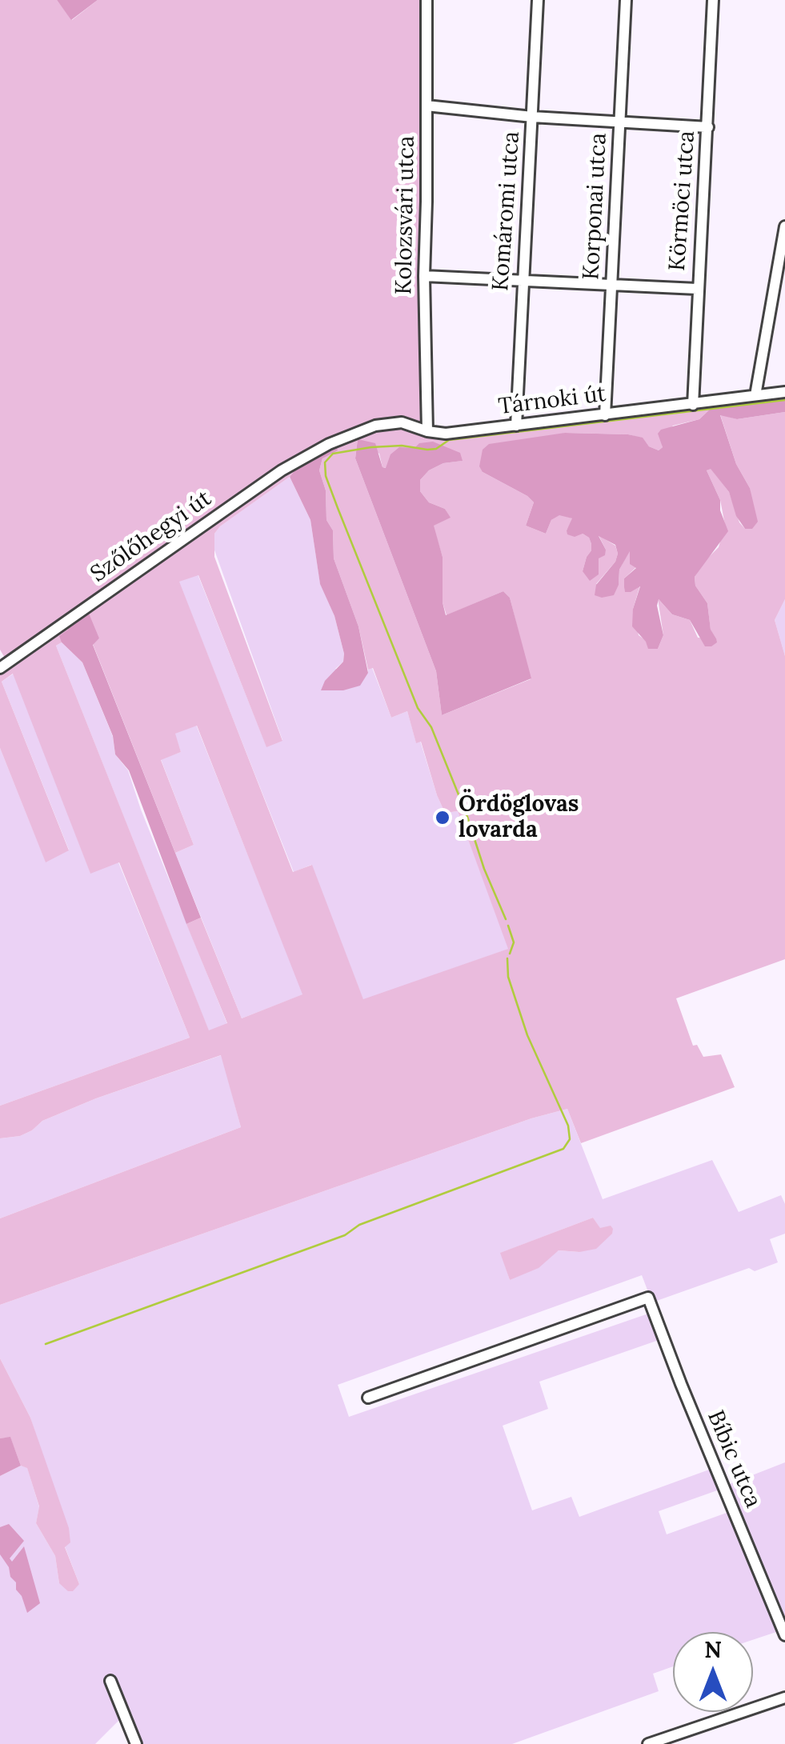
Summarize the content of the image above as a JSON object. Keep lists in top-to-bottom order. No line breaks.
{"streets":{"street":["Körmöci utca","Korponai utca","Komáromi utca","Kolozsvári utca","Tárnoki út","Szőlőhegyi út","Bíbic utca"]},"crossings":[["Körmöci utca","Tárnoki út"],["Korponai utca","Tárnoki út"],["Komáromi utca","Tárnoki út"],["Kolozsvári utca","Tárnoki út"],["Tárnoki út","Szőlőhegyi út"]],"places":["Ördöglovas lovarda"],"north":"top"}
